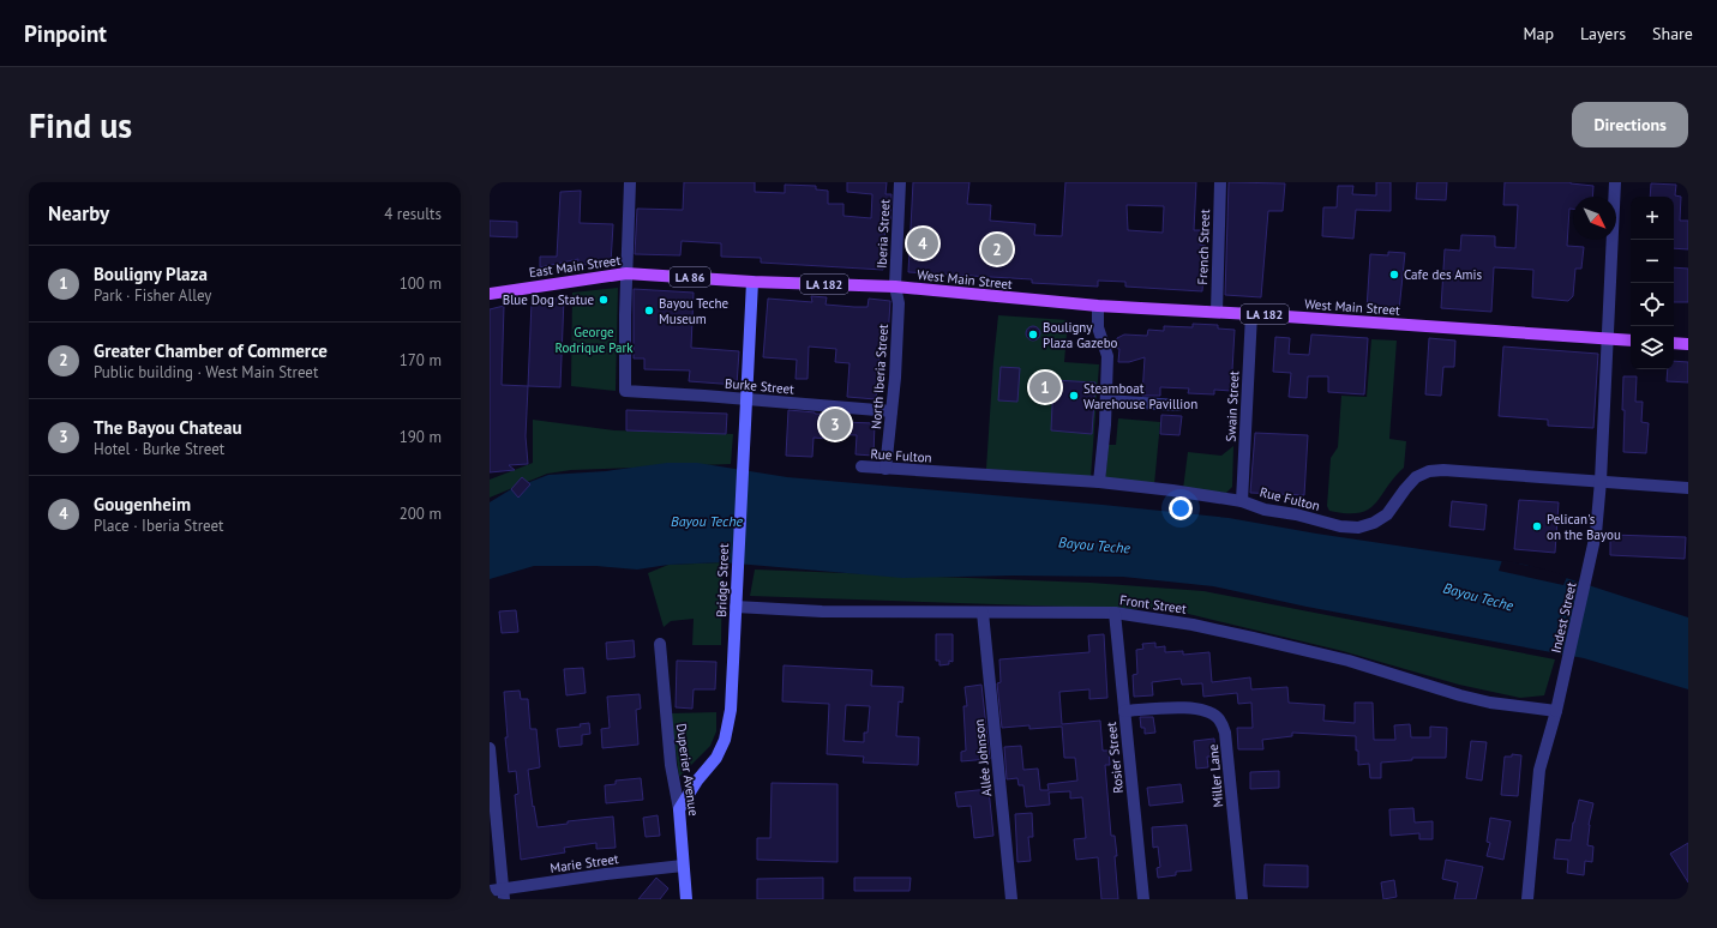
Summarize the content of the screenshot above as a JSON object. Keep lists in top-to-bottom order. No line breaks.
{"streets":{"main road":["East Main Street","LA 86","West Main Street","LA 182","Bridge Street","Duperier Avenue"],"street":["Iberia Street","French Street","North Iberia Street","Burke Street","Swain Street","Rue Fulton","Front Street","Indest Street","Allée Johnson","Rosier Street","Miller Lane","Marie Street"]},"crossings":[["Iberia Street","East Main Street"],["Iberia Street","West Main Street"],["Iberia Street","North Iberia Street"],["French Street","West Main Street"],["East Main Street","West Main Street"],["East Main Street","North Iberia Street"],["East Main Street","Burke Street"],["East Main Street","Bridge Street"],["West Main Street","North Iberia Street"],["West Main Street","Swain Street"],["West Main Street","Indest Street"],["North Iberia Street","Burke Street"],["North Iberia Street","Rue Fulton"],["Burke Street","Bridge Street"],["Swain Street","Rue Fulton"],["Rue Fulton","Indest Street"],["Bridge Street","Front Street"],["Bridge Street","Duperier Avenue"],["Front Street","Indest Street"],["Front Street","Allée Johnson"],["Front Street","Rosier Street"],["Rosier Street","Miller Lane"],["Duperier Avenue","Marie Street"]],"water":["Bayou Teche"],"parks":["George Rodrique Park"],"places":["Cafe des Amis","Blue Dog Statue","Bayou Teche Museum","Bouligny Plaza Gazebo","Steamboat Warehouse Pavillion","Pelican's on the Bayou"],"north":"bottom right","page":{"header":"Pinpoint","nav":["Map","Layers","Share"],"buttons":"Directions","title":"Find us","heading":["Nearby","4 results"],"map_buttons":["+","−"],"pins":["4","2","1","3"],"list":[{"mark":"1","name":"Bouligny Plaza","note":"Park · Fisher Alley","value":"100 m"},{"mark":"2","name":"Greater Chamber of Commerce","note":"Public building · West Main Street","value":"170 m"},{"mark":"3","name":"The Bayou Chateau","note":"Hotel · Burke Street","value":"190 m"},{"mark":"4","name":"Gougenheim","note":"Place · Iberia Street","value":"200 m"}]}}
